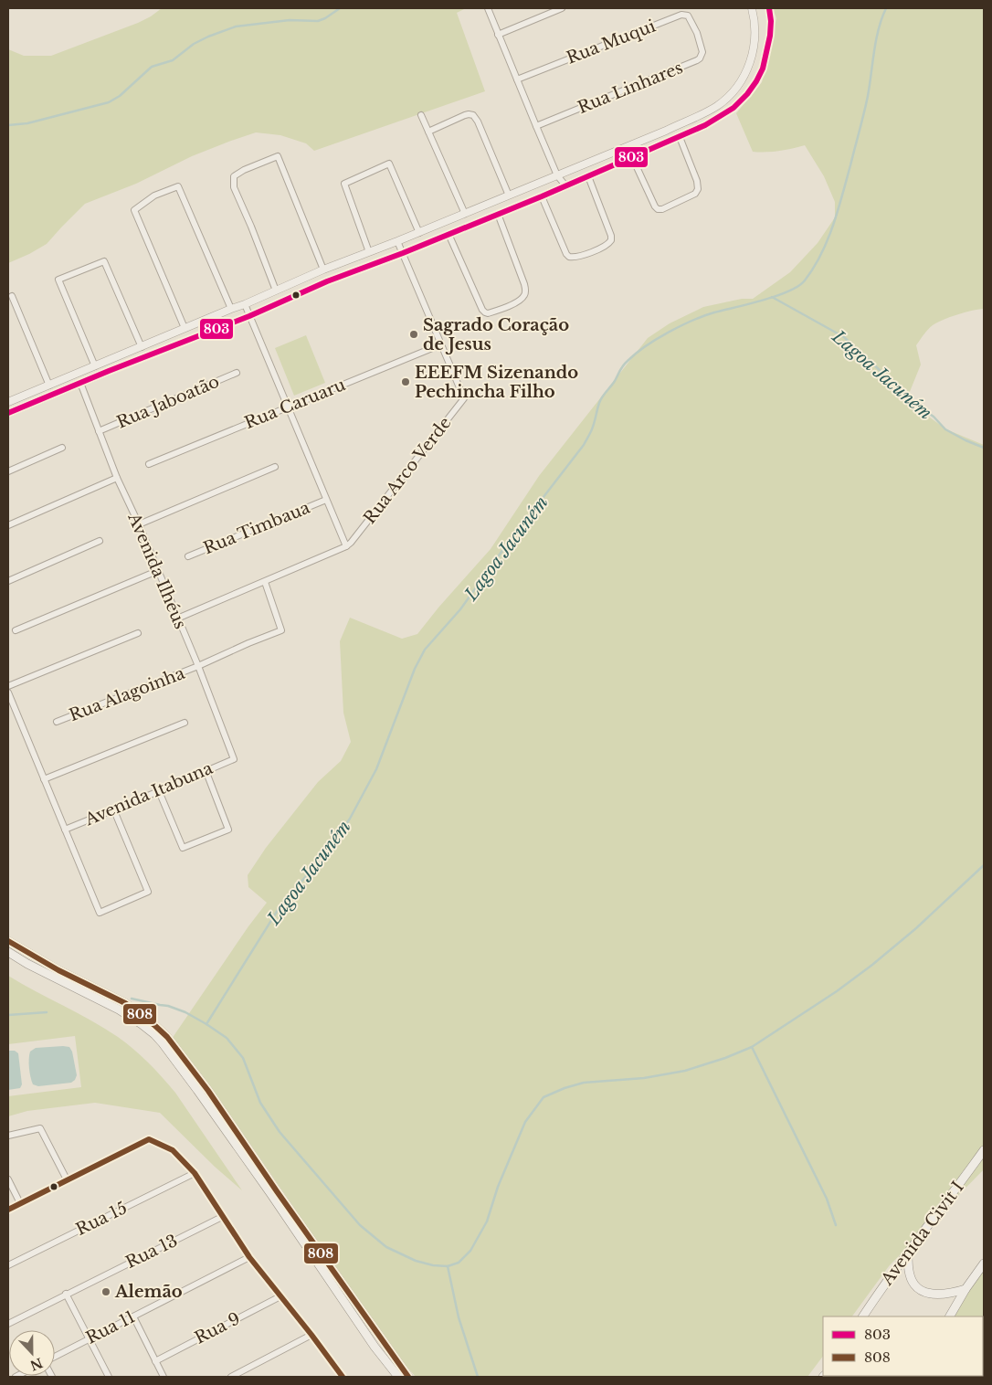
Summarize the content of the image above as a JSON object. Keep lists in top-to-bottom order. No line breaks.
{"streets":{"main road":["Avenida Civit I"],"street":["Rua Muqui","Rua Linhares","Rua Jaboatão","Rua Caruaru","Rua Arco Verde","Rua Timbaua","Avenida Ilhéus","Rua Alagoinha","Avenida Itabuna","Rua 15","Rua 13","Rua 11","Rua 9"]},"crossings":[["Rua Muqui","Rua Linhares"],["Rua Jaboatão","Avenida Ilhéus"],["Rua Caruaru","Rua Arco Verde"],["Avenida Ilhéus","Rua Alagoinha"],["Avenida Ilhéus","Avenida Itabuna"]],"water":["Lagoa Jacuném"],"places":["Sagrado Coração de Jesus","EEEFM Sizenando Pechincha Filho","Alemão"],"lines":["transit line 803","transit line 808"],"legend":["803","808"],"north":"bottom"}
